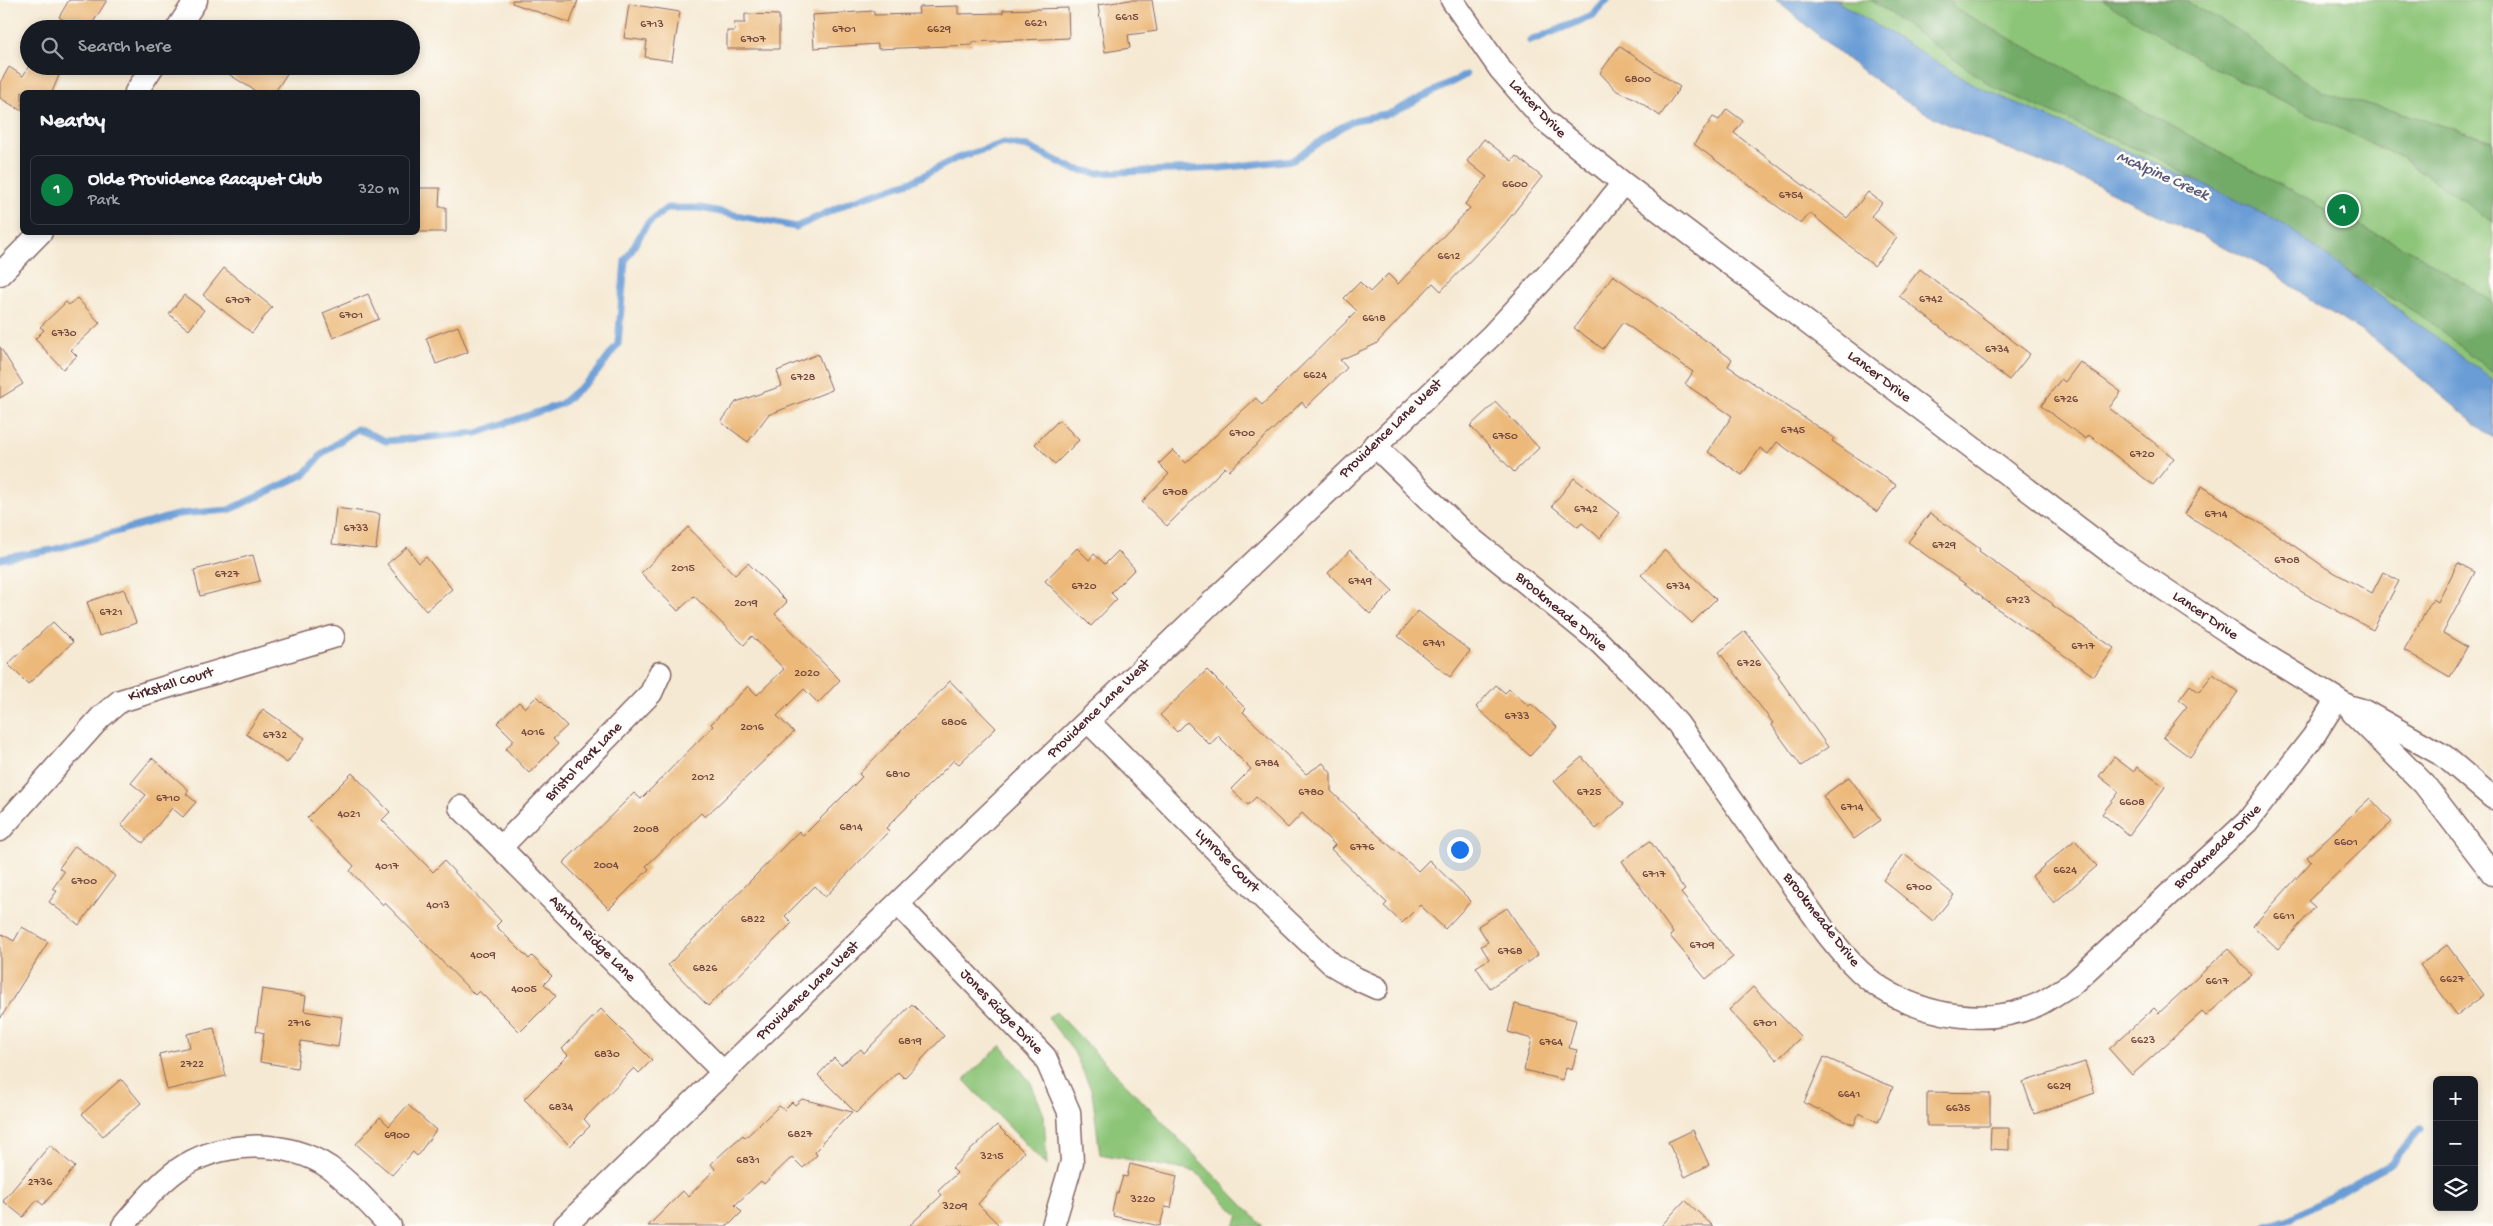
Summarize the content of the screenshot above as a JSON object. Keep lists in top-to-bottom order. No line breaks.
{"streets":{"street":["Lancer Drive","Providence Lane West","Brookmeade Drive","Kirkstall Court","Bristol Park Lane","Lynrose Court","Ashton Ridge Lane","Jones Ridge Drive"]},"crossings":[["Lancer Drive","Providence Lane West"],["Lancer Drive","Brookmeade Drive"],["Providence Lane West","Brookmeade Drive"],["Providence Lane West","Lynrose Court"],["Providence Lane West","Ashton Ridge Lane"],["Providence Lane West","Jones Ridge Drive"],["Bristol Park Lane","Ashton Ridge Lane"]],"water":["McAlpine Creek"],"house_numbers":["6615","6621","6713","6701","6629","6707","6800","6600","6754","6612","6742","6707","6701","6618","6730","6734","6624","6728","6726","6745","6700","6750","6720","6708","6742","6714","6733","6729","6708","2015","6727","6749","6720","6734","6723","2019","6721","6741","6717","6726","2020","6733","6806","2016","4016","6732","6784","6810","2012","6780","6725","6710","6608","6714","4021","6814","2008","6601","6776","2004","4017","6624","6717","6700","6700","4013","6611","6822","6709","6768","4009","6826","6627","6617","4005","2716","6701","6623","6819","6764","6830","2722","6629","6641","6834","6635","6827","6900","3215","6831","2736","3220","3209"],"page":{"search":"Search here","heading":"Nearby","list":[{"mark":"1","name":"Olde Providence Racquet Club","note":"Park","value":"320 m"}],"pins":"1","map_buttons":["+","−"]}}
